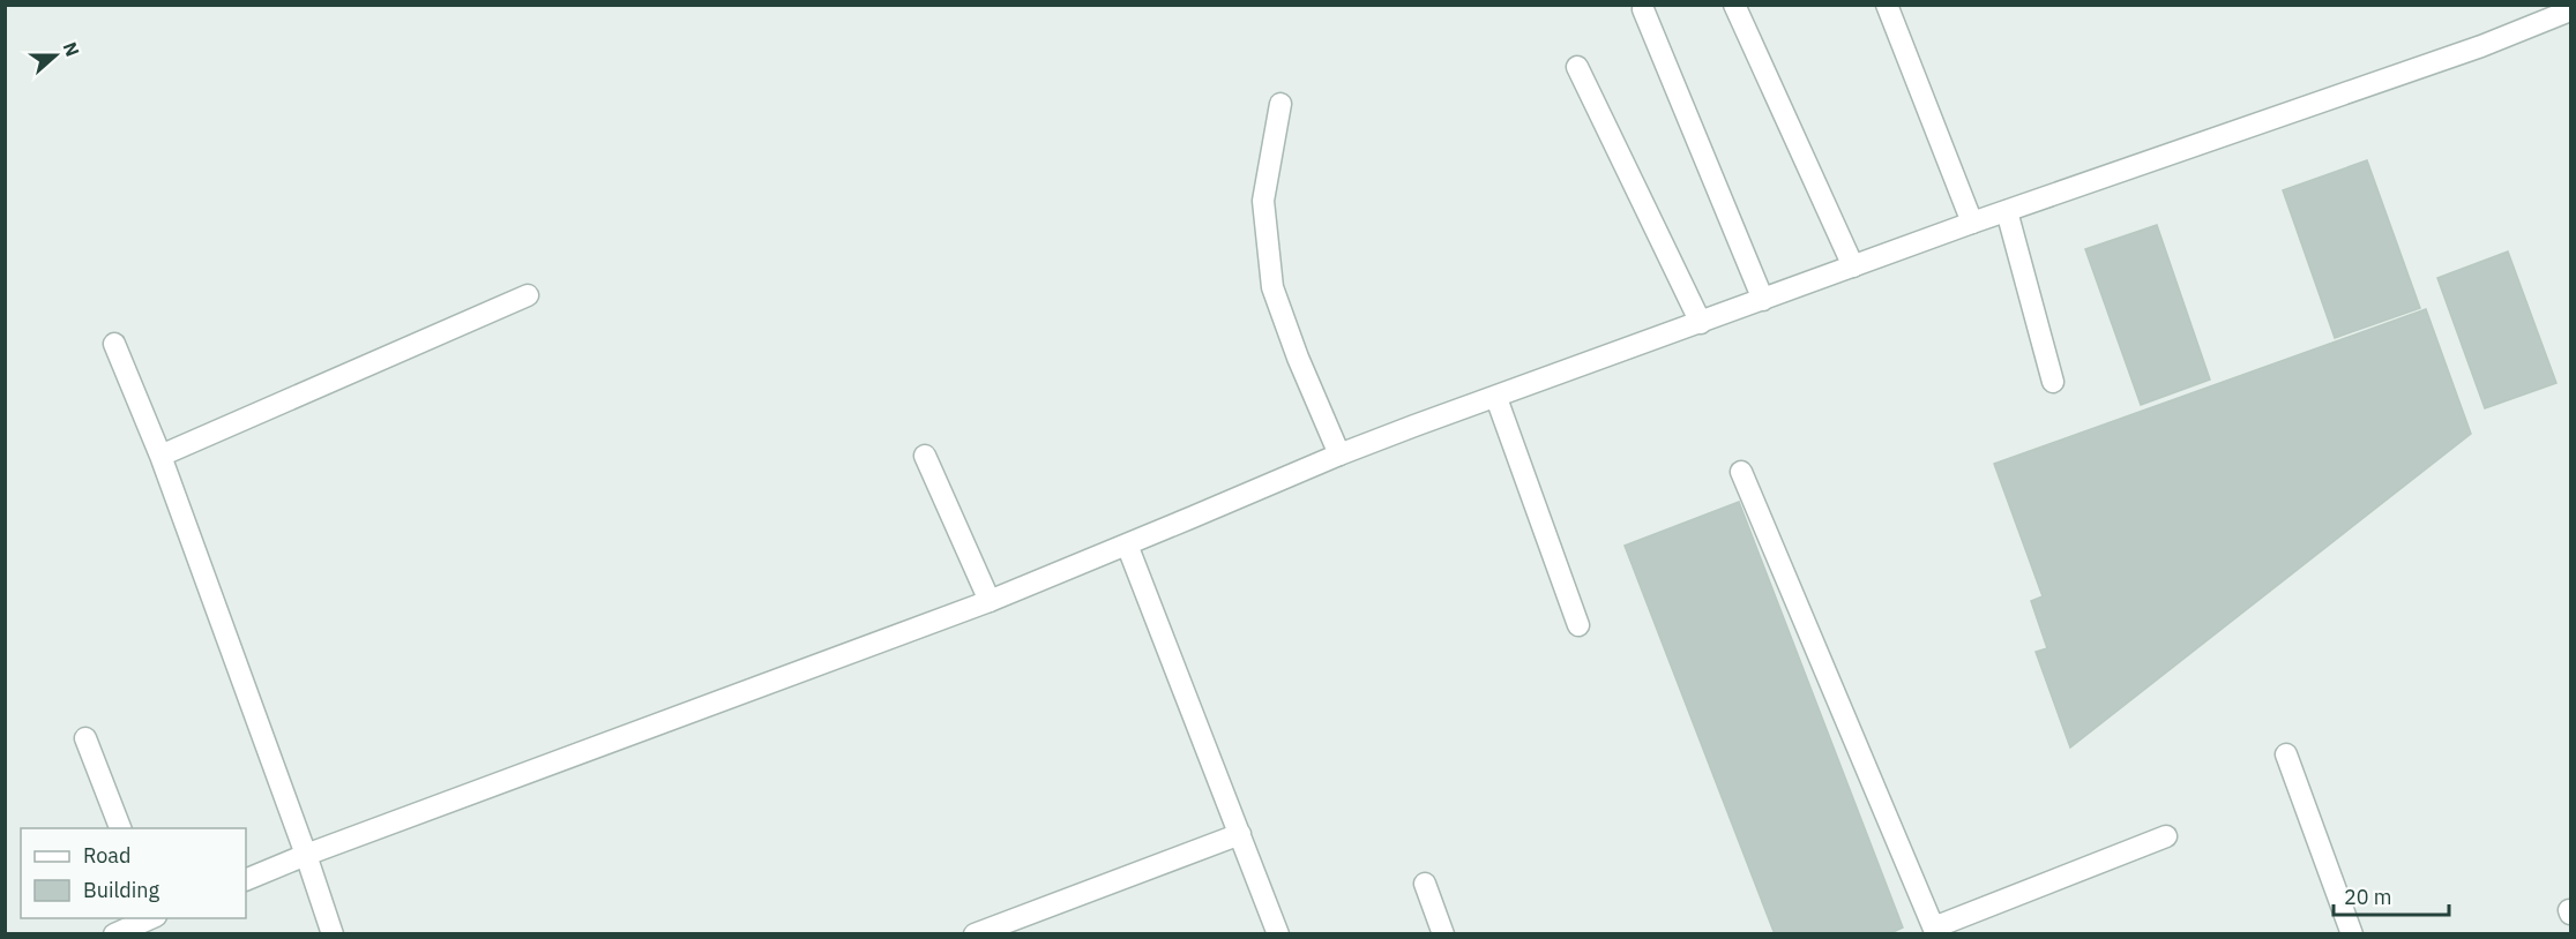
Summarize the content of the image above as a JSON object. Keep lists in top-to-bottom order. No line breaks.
{"legend":["Road","Building"],"scale_bar":"20 m","north":"right"}
